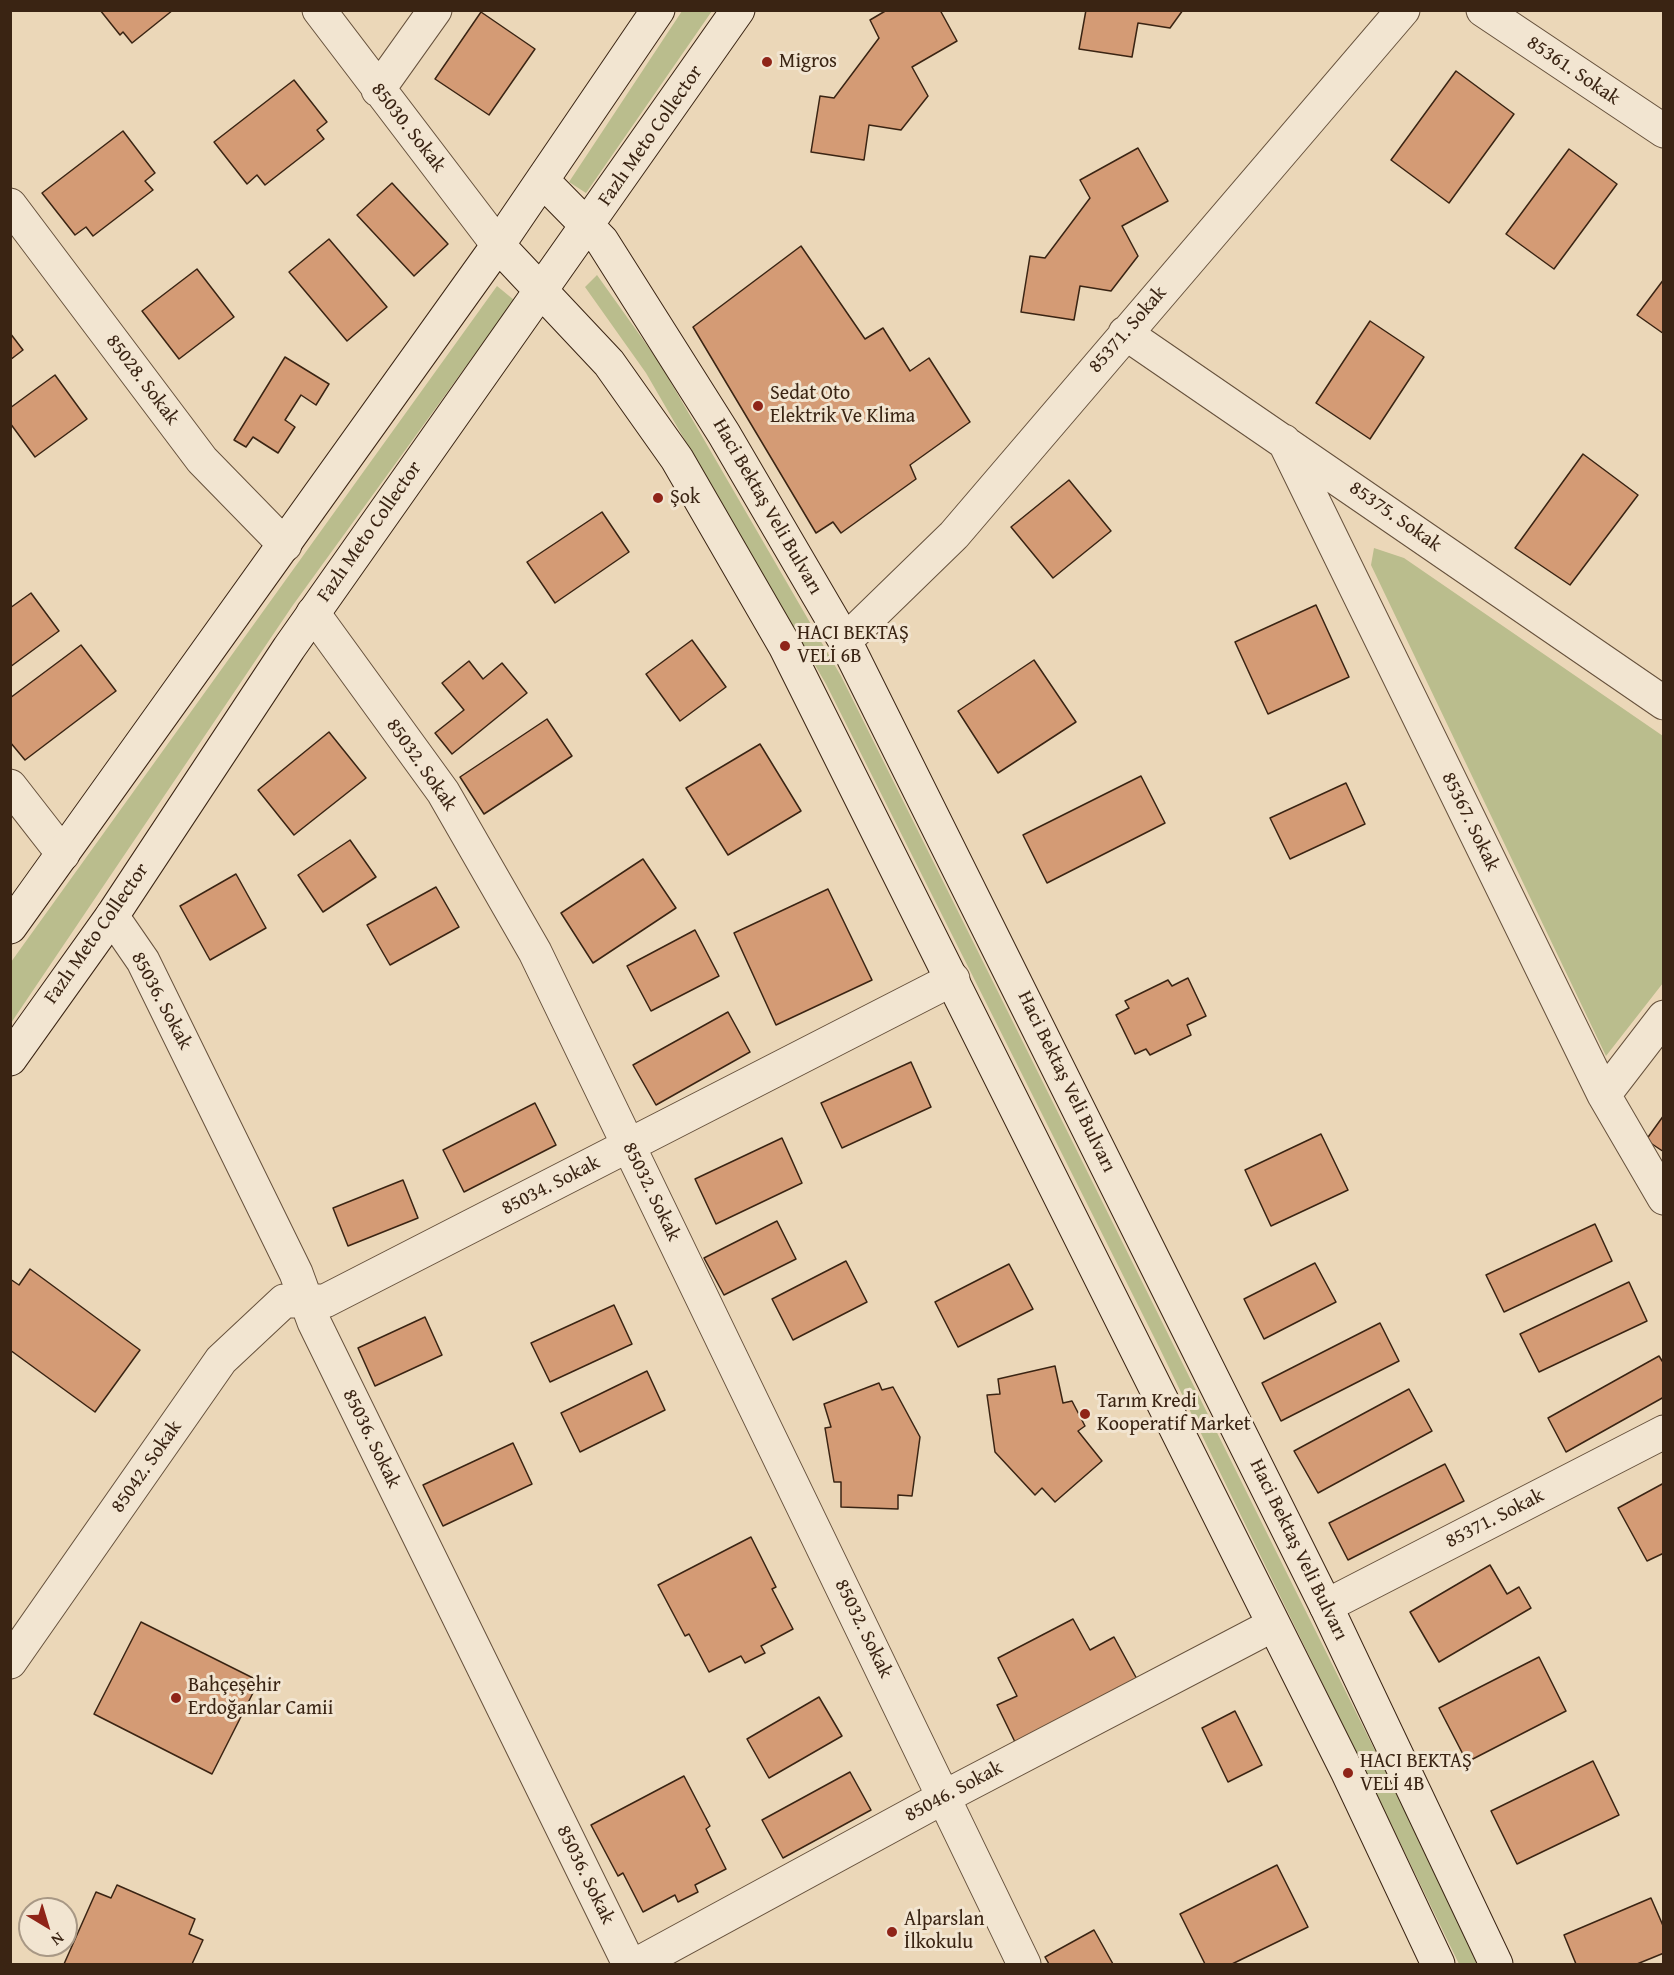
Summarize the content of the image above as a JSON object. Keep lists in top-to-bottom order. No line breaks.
{"streets":{"street":["85361. Sokak","85030. Sokak","Fazlı Meto Collector","85371. Sokak","85028. Sokak","Haci Bektaş Veli Bulvarı","85375. Sokak","85032. Sokak","85367. Sokak","85036. Sokak","85034. Sokak","85042. Sokak","85046. Sokak"]},"crossings":[["Fazlı Meto Collector","Haci Bektaş Veli Bulvarı"],["Fazlı Meto Collector","85032. Sokak"],["Fazlı Meto Collector","85036. Sokak"],["85371. Sokak","Haci Bektaş Veli Bulvarı"],["85371. Sokak","85375. Sokak"],["85375. Sokak","85367. Sokak"],["85032. Sokak","85034. Sokak"],["85032. Sokak","85046. Sokak"],["85036. Sokak","85034. Sokak"],["85036. Sokak","85042. Sokak"],["85034. Sokak","85042. Sokak"]],"places":["Migros","Sedat Oto Elektrik Ve Klima","Şok","HACI BEKTAŞ VELİ 6B","Tarım Kredi Kooperatif Market","Bahçeşehir Erdoğanlar Camii","HACI BEKTAŞ VELİ 4B","Alparslan İlkokulu"],"north":"bottom right"}
